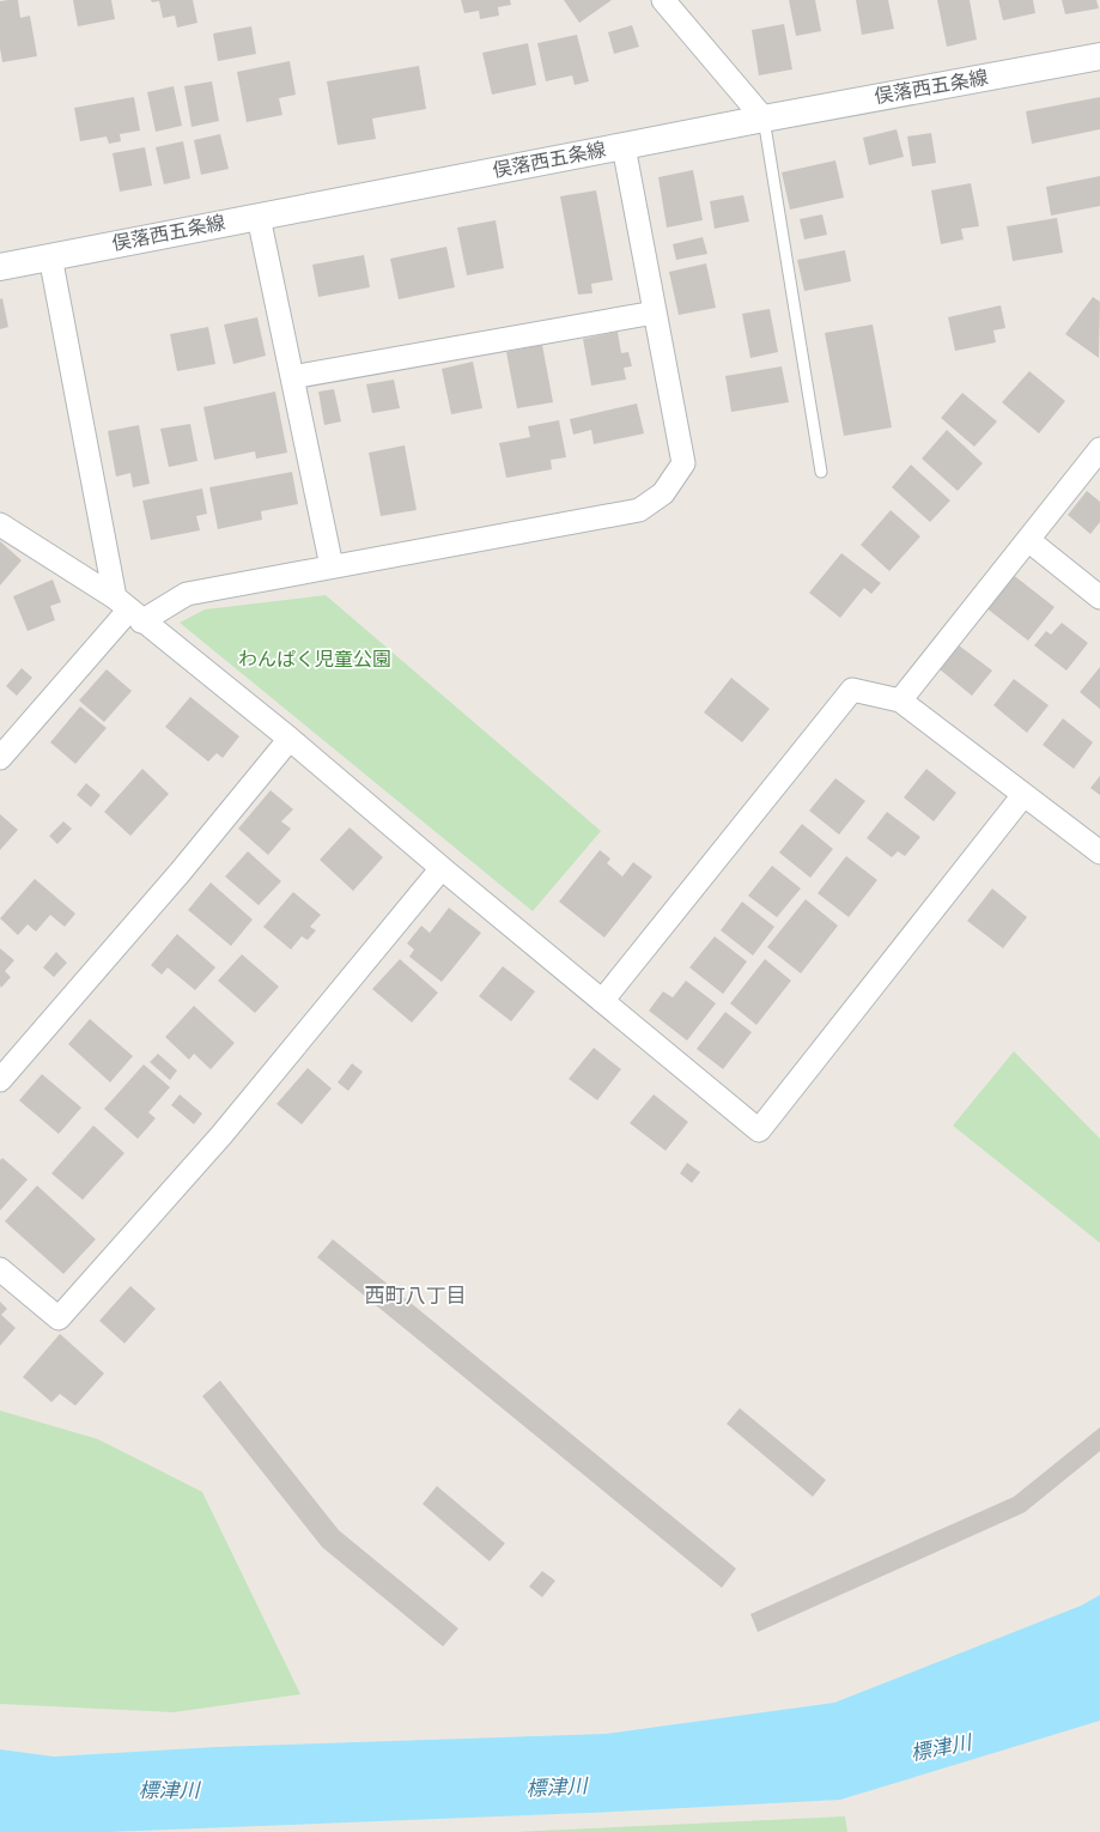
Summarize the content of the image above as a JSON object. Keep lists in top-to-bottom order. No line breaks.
{"streets":{"main road":["俣落西五条線"]},"districts":["西町八丁目"],"water":["標津川"],"parks":["わんぱく児童公園"]}
